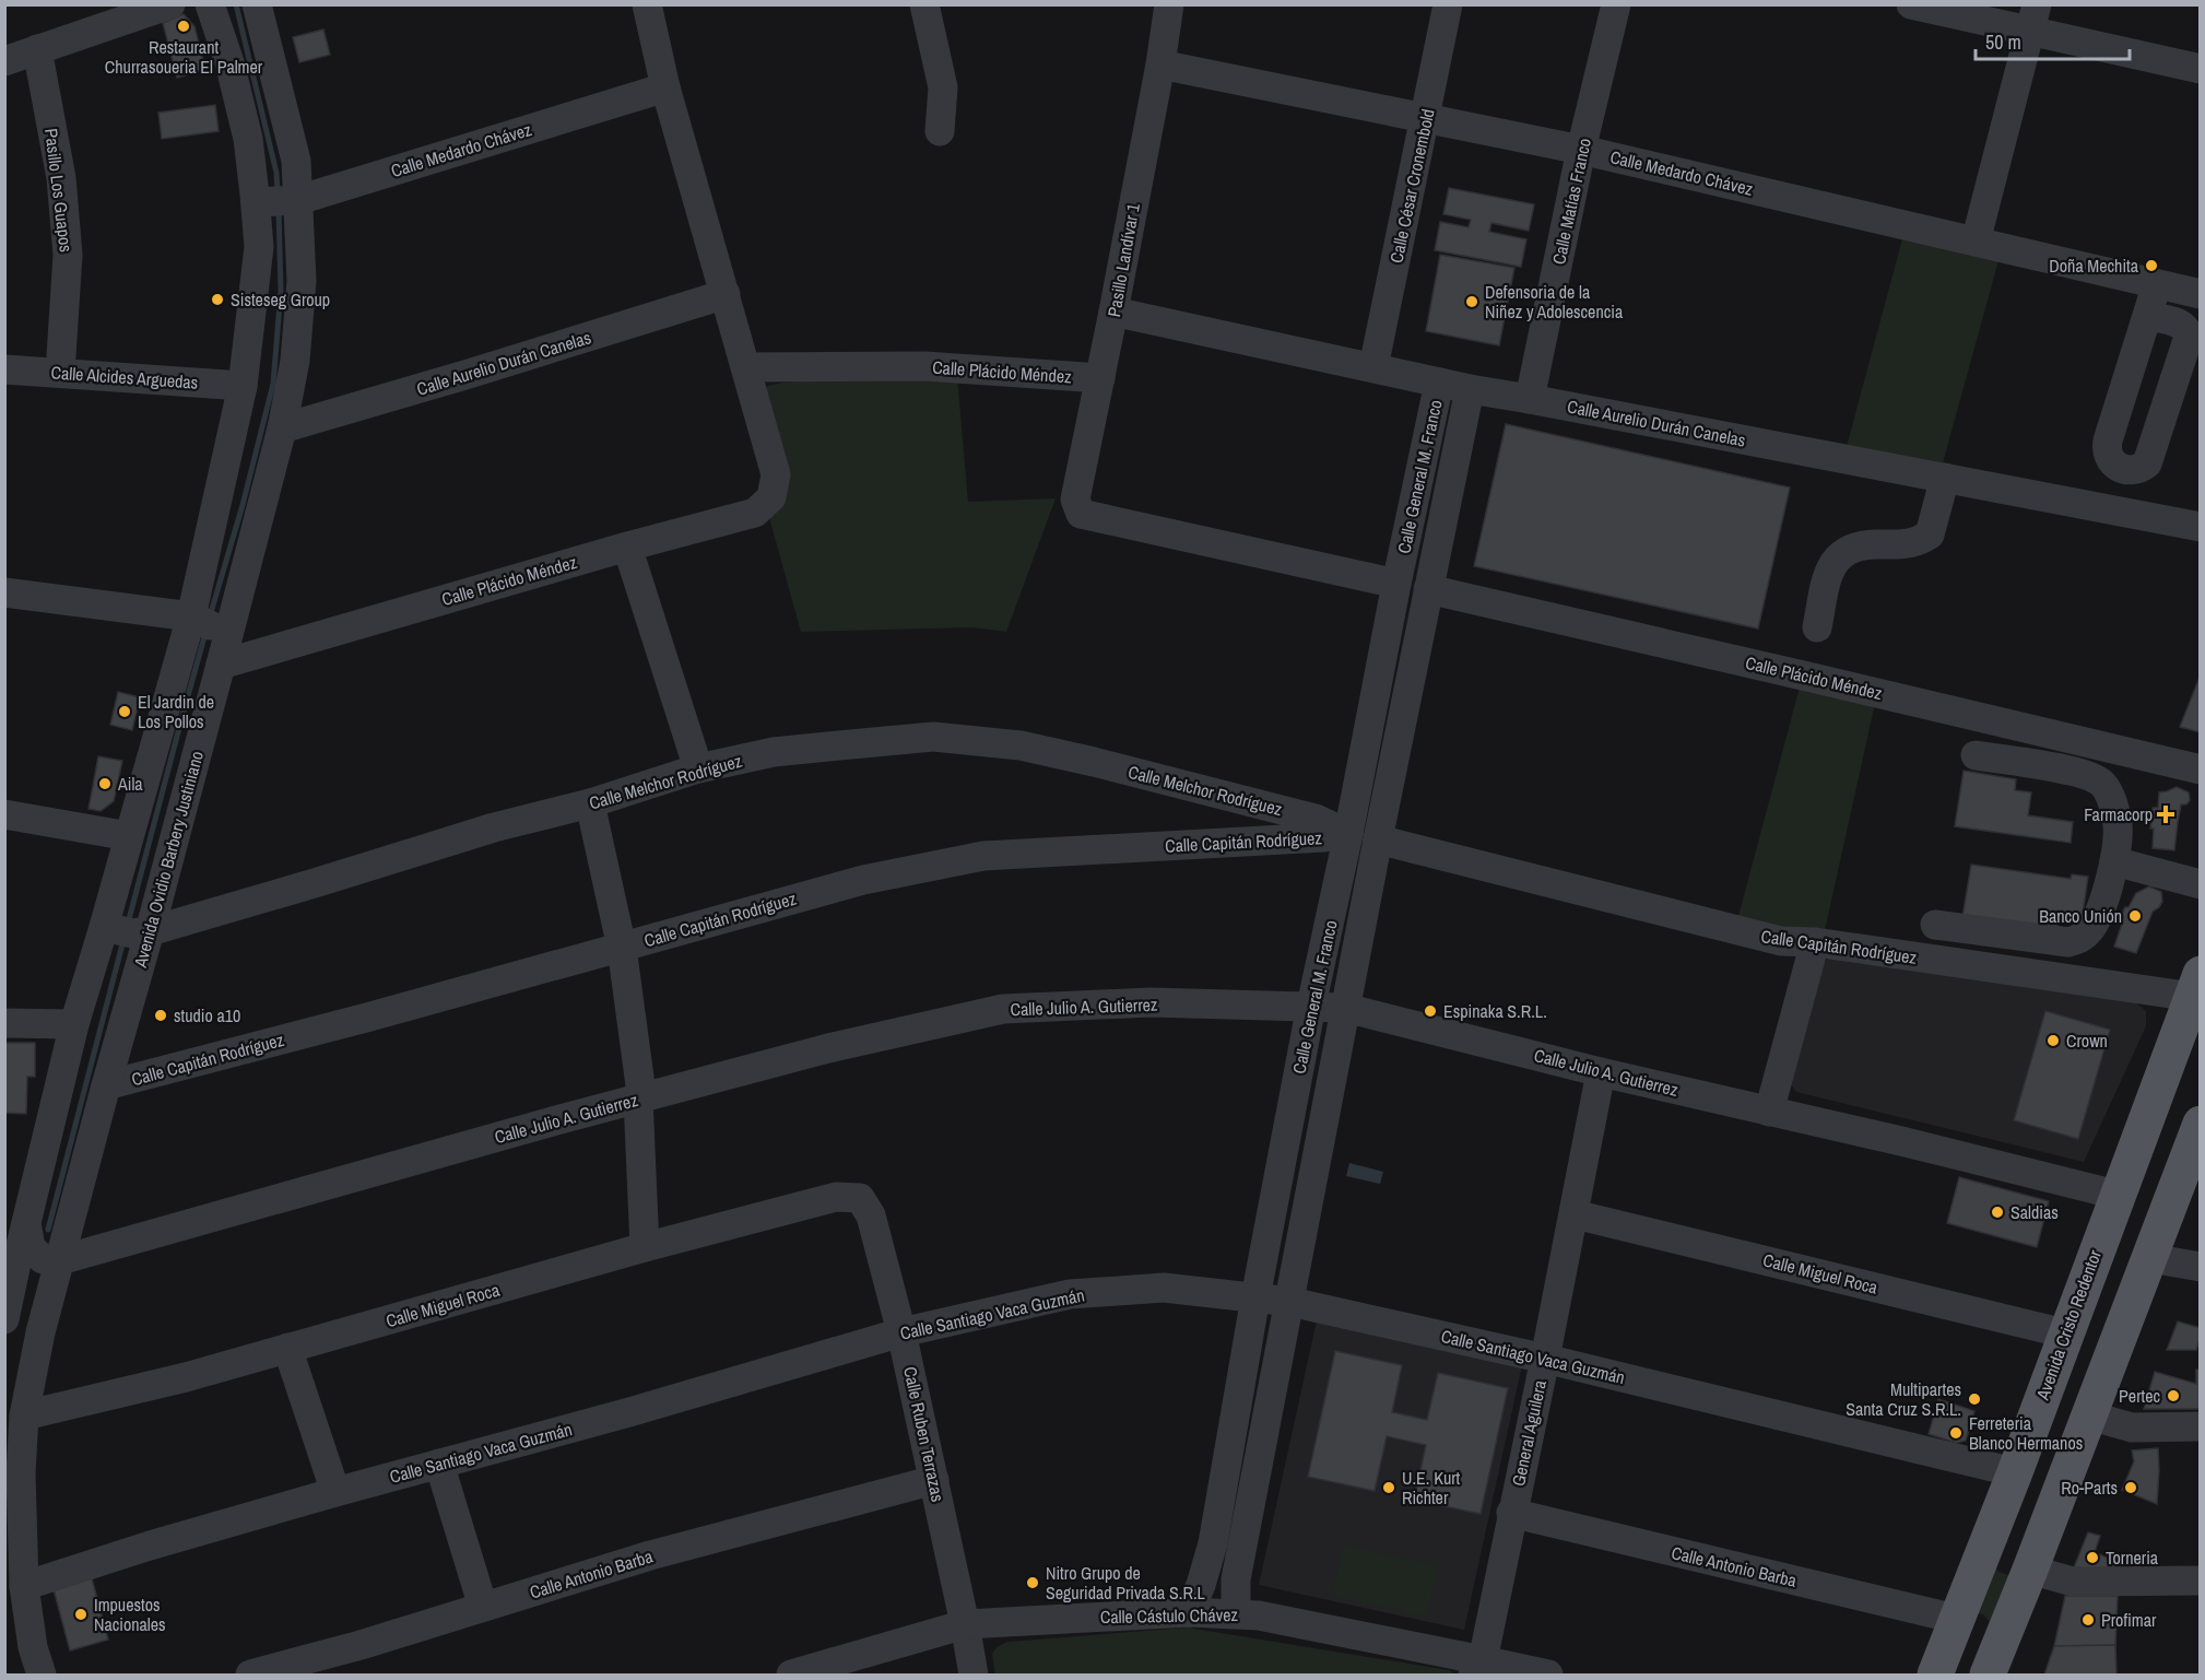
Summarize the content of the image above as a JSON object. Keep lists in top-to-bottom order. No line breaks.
{"streets":{"main road":["Avenida Cristo Redentor"],"street":["Calle Medardo Chávez","Calle César Cronembold","Pasillo Los Guapos","Calle Matías Franco","Pasillo Landívar 1","Calle Aurelio Durán Canelas","Calle Plácido Méndez","Calle Alcides Arguedas","Calle General M. Franco","Calle Melchor Rodríguez","Calle Capitán Rodríguez","Avenida Ovidio Barbery Justiniano","Calle Julio A. Gutierrez","Calle Miguel Roca","Calle Santiago Vaca Guzmán","General Aguilera","Calle Ruben Terrazas","Calle Antonio Barba","Calle Cástulo Chávez"]},"crossings":[["Calle Medardo Chávez","Calle César Cronembold"],["Calle Medardo Chávez","Calle Matías Franco"],["Calle Medardo Chávez","Pasillo Landívar 1"],["Calle Medardo Chávez","Avenida Ovidio Barbery Justiniano"],["Calle César Cronembold","Calle Aurelio Durán Canelas"],["Pasillo Los Guapos","Calle Alcides Arguedas"],["Calle Matías Franco","Calle Aurelio Durán Canelas"],["Pasillo Landívar 1","Calle Aurelio Durán Canelas"],["Pasillo Landívar 1","Calle Plácido Méndez"],["Pasillo Landívar 1","Calle General M. Franco"],["Calle Aurelio Durán Canelas","Calle General M. Franco"],["Calle Aurelio Durán Canelas","Avenida Ovidio Barbery Justiniano"],["Calle Plácido Méndez","Calle General M. Franco"],["Calle Plácido Méndez","Avenida Ovidio Barbery Justiniano"],["Calle Alcides Arguedas","Avenida Ovidio Barbery Justiniano"],["Calle General M. Franco","Calle Melchor Rodríguez"],["Calle General M. Franco","Calle Capitán Rodríguez"],["Calle General M. Franco","Calle Julio A. Gutierrez"],["Calle General M. Franco","Calle Santiago Vaca Guzmán"],["Calle General M. Franco","Calle Cástulo Chávez"],["Calle Melchor Rodríguez","Calle Capitán Rodríguez"],["Calle Melchor Rodríguez","Avenida Ovidio Barbery Justiniano"],["Calle Capitán Rodríguez","Avenida Ovidio Barbery Justiniano"],["Calle Capitán Rodríguez","Avenida Cristo Redentor"],["Avenida Ovidio Barbery Justiniano","Calle Julio A. Gutierrez"],["Avenida Ovidio Barbery Justiniano","Calle Miguel Roca"],["Avenida Ovidio Barbery Justiniano","Calle Santiago Vaca Guzmán"],["Calle Julio A. Gutierrez","Avenida Cristo Redentor"],["Calle Julio A. Gutierrez","General Aguilera"],["Calle Miguel Roca","Avenida Cristo Redentor"],["Calle Miguel Roca","General Aguilera"],["Calle Miguel Roca","Calle Ruben Terrazas"],["Calle Santiago Vaca Guzmán","Avenida Cristo Redentor"],["Calle Santiago Vaca Guzmán","General Aguilera"],["Calle Santiago Vaca Guzmán","Calle Ruben Terrazas"],["Avenida Cristo Redentor","Calle Antonio Barba"],["General Aguilera","Calle Antonio Barba"],["General Aguilera","Calle Cástulo Chávez"],["Calle Ruben Terrazas","Calle Antonio Barba"],["Calle Ruben Terrazas","Calle Cástulo Chávez"]],"places":{"other":["Restaurant Churrasoueria El Palmer","Doña Mechita","Sisteseg Group","Defensoria de la Niñez y Adolescencia","El Jardin de Los Pollos","Aila","Banco Unión","Espinaka S.R.L.","studio a10","Crown","Saldias","Pertec","Multipartes Santa Cruz S.R.L.","Ferreteria Blanco Hermanos","U.E. Kurt Richter","Ro-Parts","Torneria","Nitro Grupo de Seguridad Privada S.R.L","Impuestos Nacionales","Profimar"],"health":["Farmacorp"]},"scale_bar":"50 m"}
